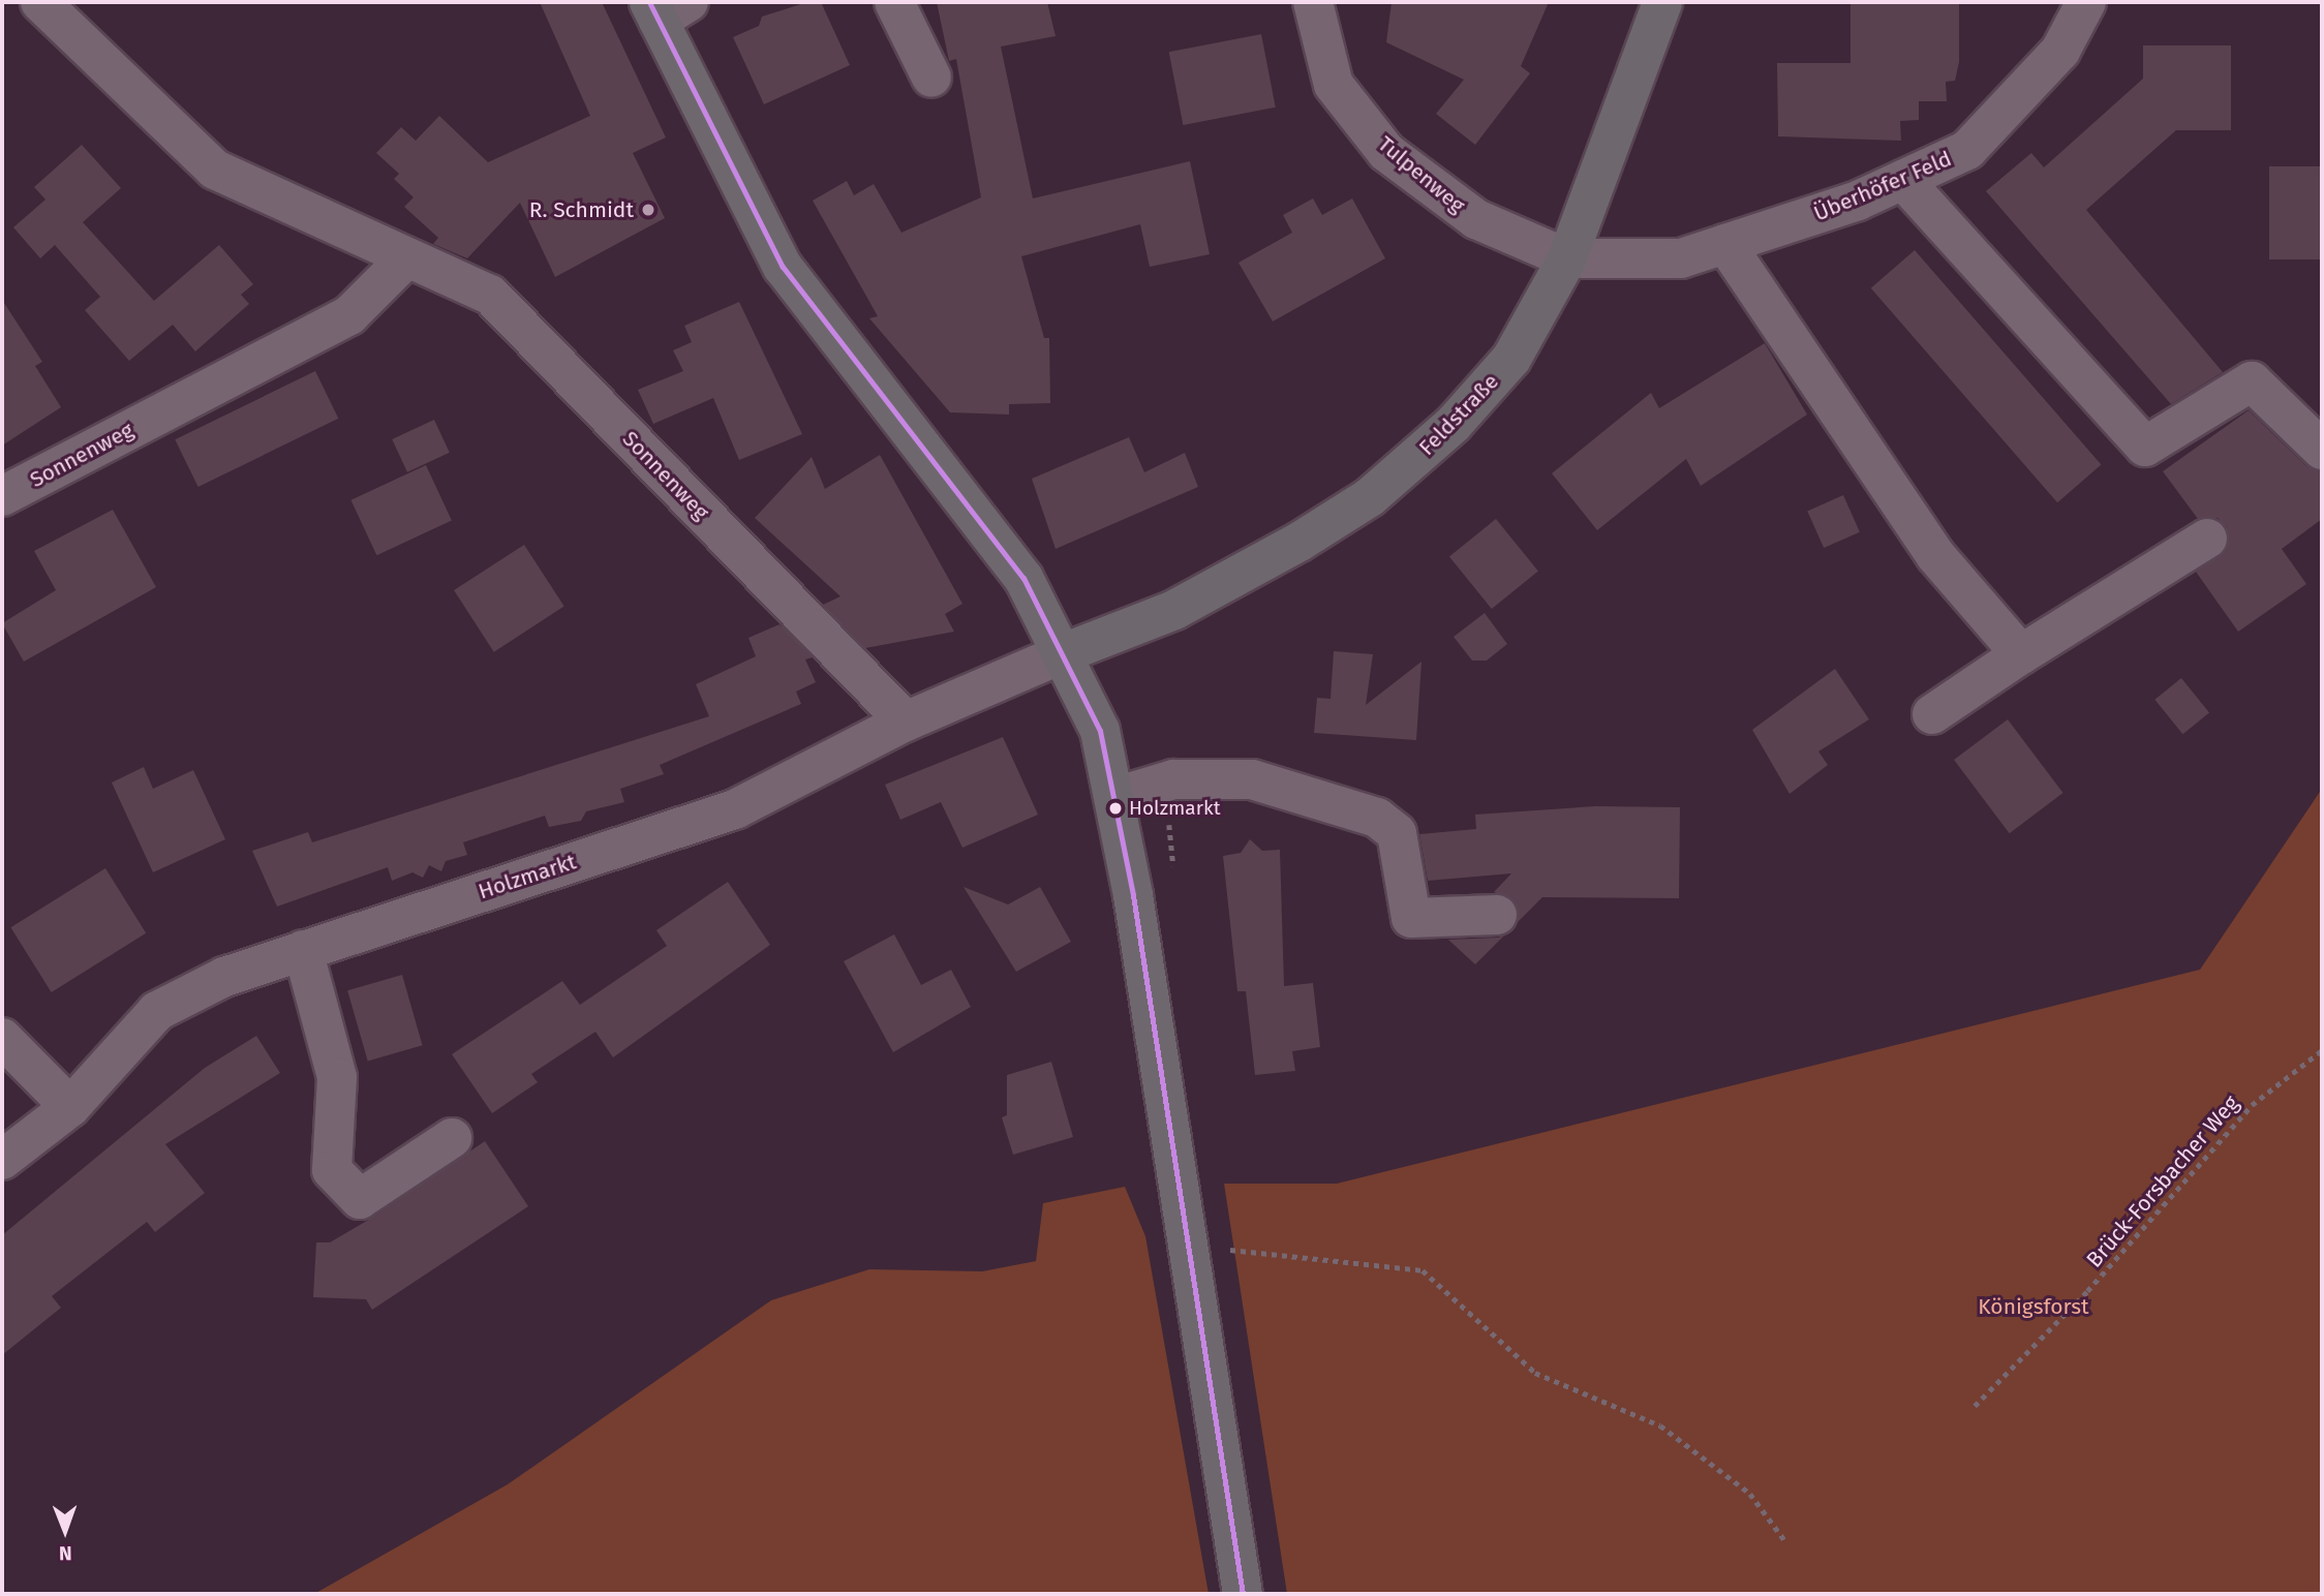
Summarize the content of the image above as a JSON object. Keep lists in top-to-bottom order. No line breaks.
{"streets":{"main road":["Feldstraße"],"street":["Tulpenweg","Überhöfer Feld","Sonnenweg","Holzmarkt"],"path":["Brück-Forsbacher Weg"]},"crossings":[["Tulpenweg","Überhöfer Feld"],["Tulpenweg","Feldstraße"],["Überhöfer Feld","Feldstraße"],["Feldstraße","Holzmarkt"],["Sonnenweg","Holzmarkt"]],"parks":["Königsforst"],"places":["R. Schmidt","Holzmarkt"],"north":"bottom"}
